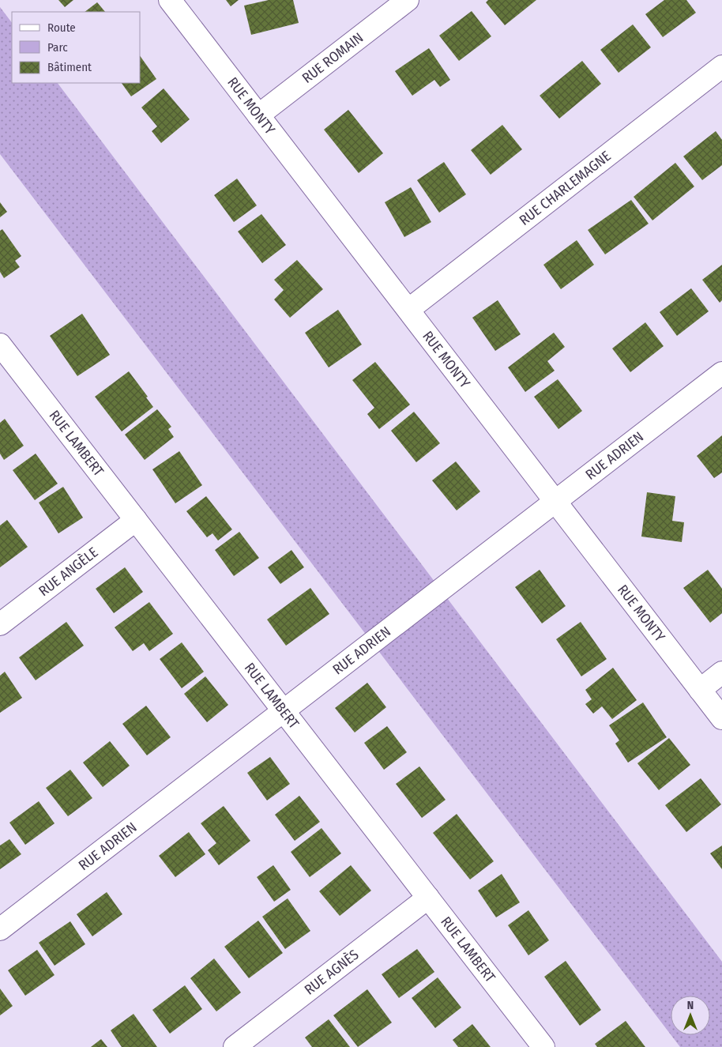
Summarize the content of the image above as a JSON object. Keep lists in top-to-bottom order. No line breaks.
{"streets":{"street":["RUE ROMAIN","RUE MONTY","RUE CHARLEMAGNE","RUE LAMBERT","RUE ADRIEN","RUE ANGÈLE","RUE AGNÈS"]},"crossings":[["RUE ROMAIN","RUE MONTY"],["RUE MONTY","RUE CHARLEMAGNE"],["RUE MONTY","RUE ADRIEN"],["RUE LAMBERT","RUE ADRIEN"],["RUE LAMBERT","RUE ANGÈLE"],["RUE LAMBERT","RUE AGNÈS"]],"legend":["Route","Parc","Bâtiment"],"north":"top"}
